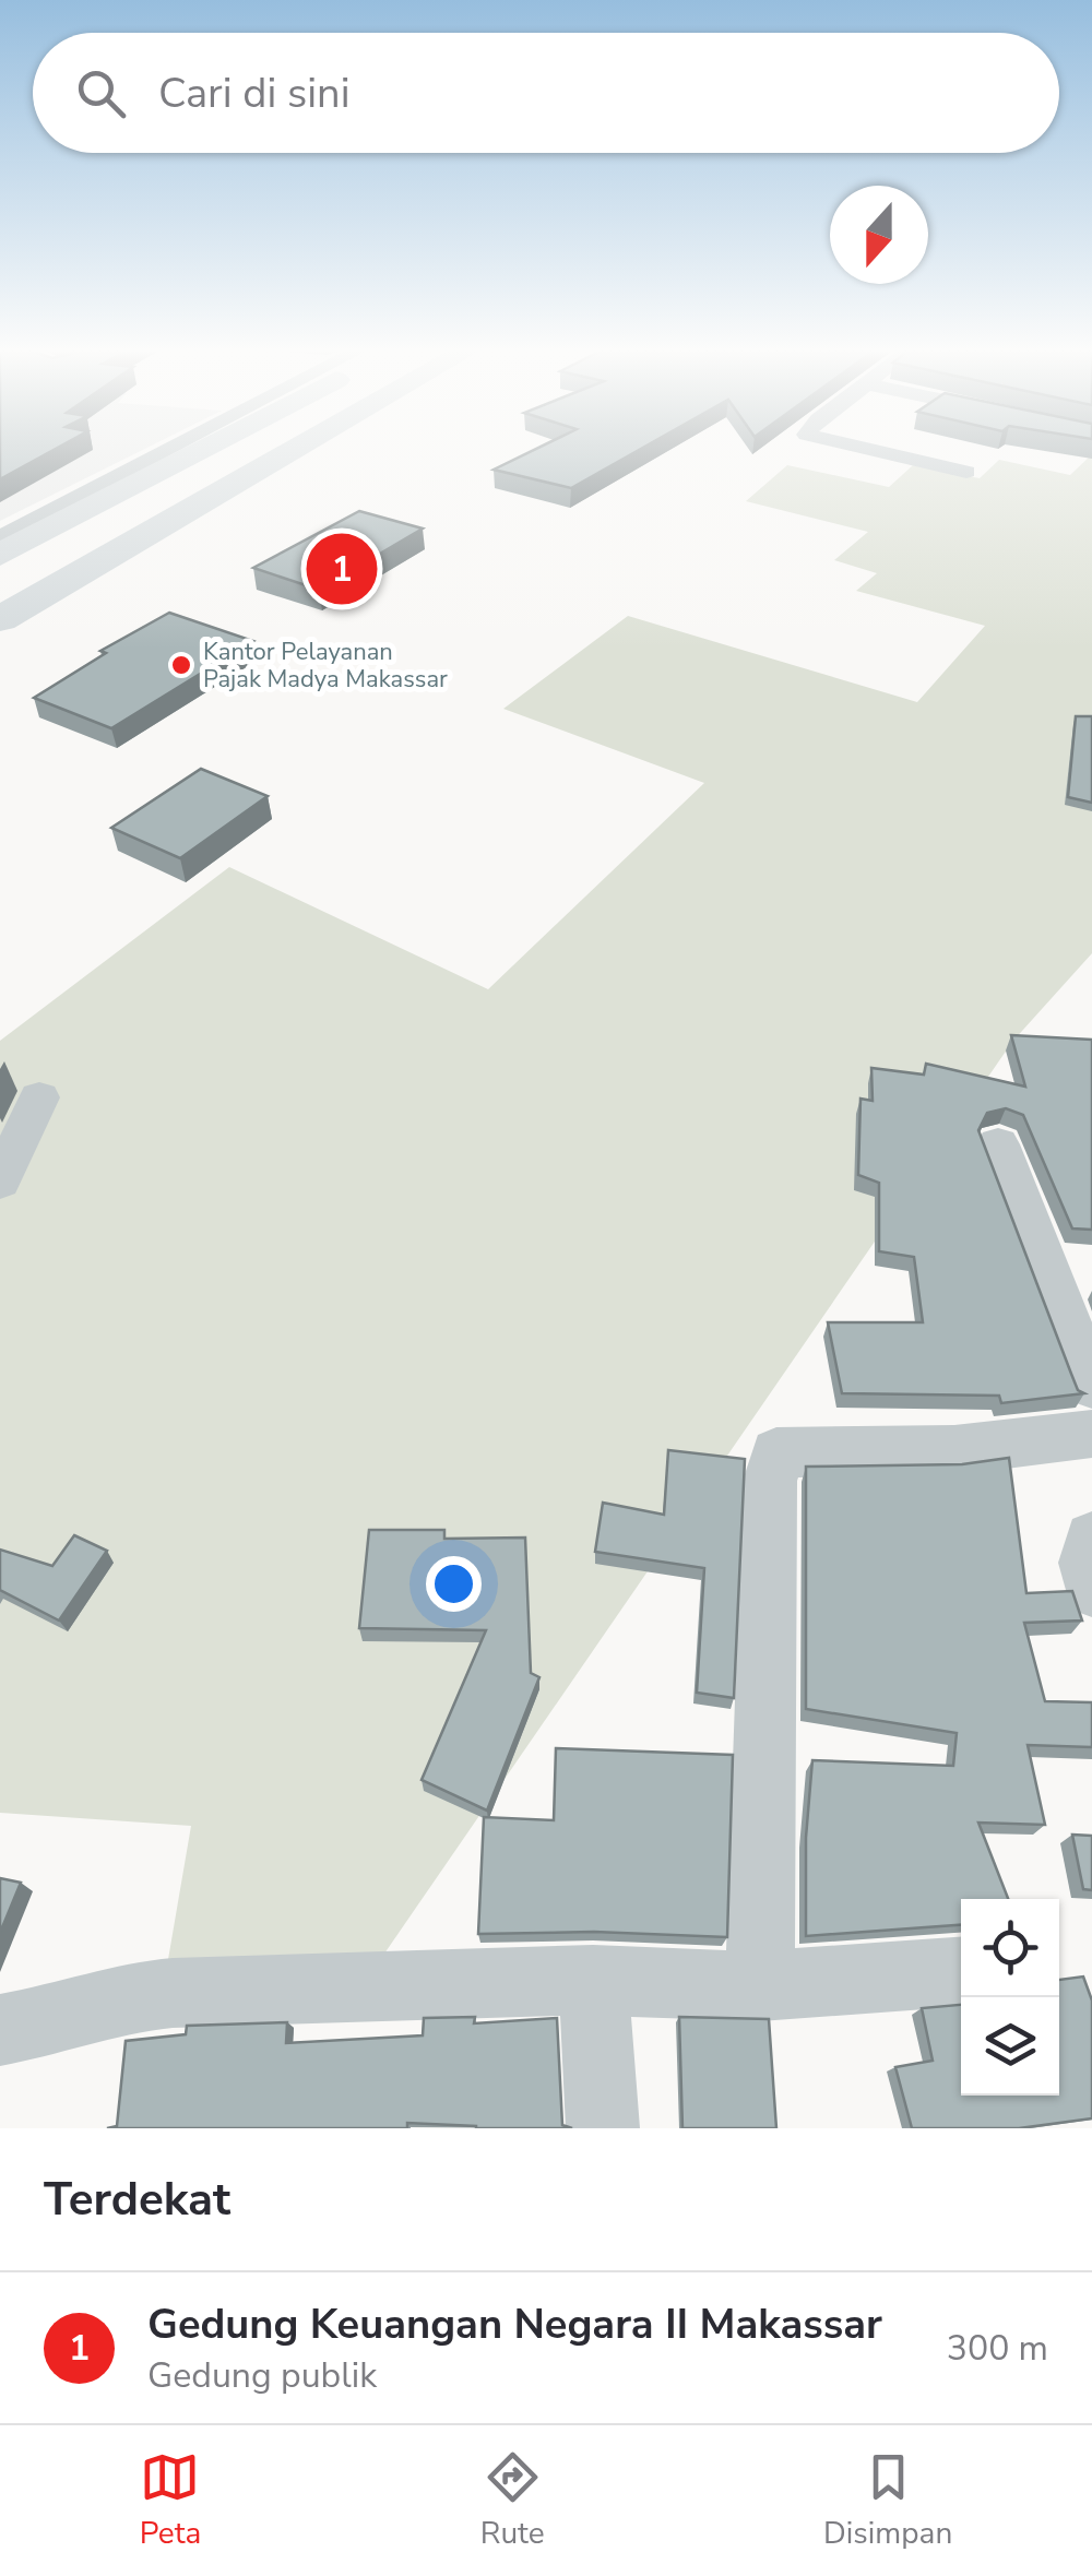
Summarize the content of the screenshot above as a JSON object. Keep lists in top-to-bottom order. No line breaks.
{"places":["Kantor Pelayanan Pajak Madya Makassar"],"north":"bottom","page":{"search":"Cari di sini","pins":"1","heading":"Terdekat","list":[{"mark":"1","name":"Gedung Keuangan Negara II Makassar","note":"Gedung publik","value":"300 m"}],"nav":["Peta","Rute","Disimpan"]}}
